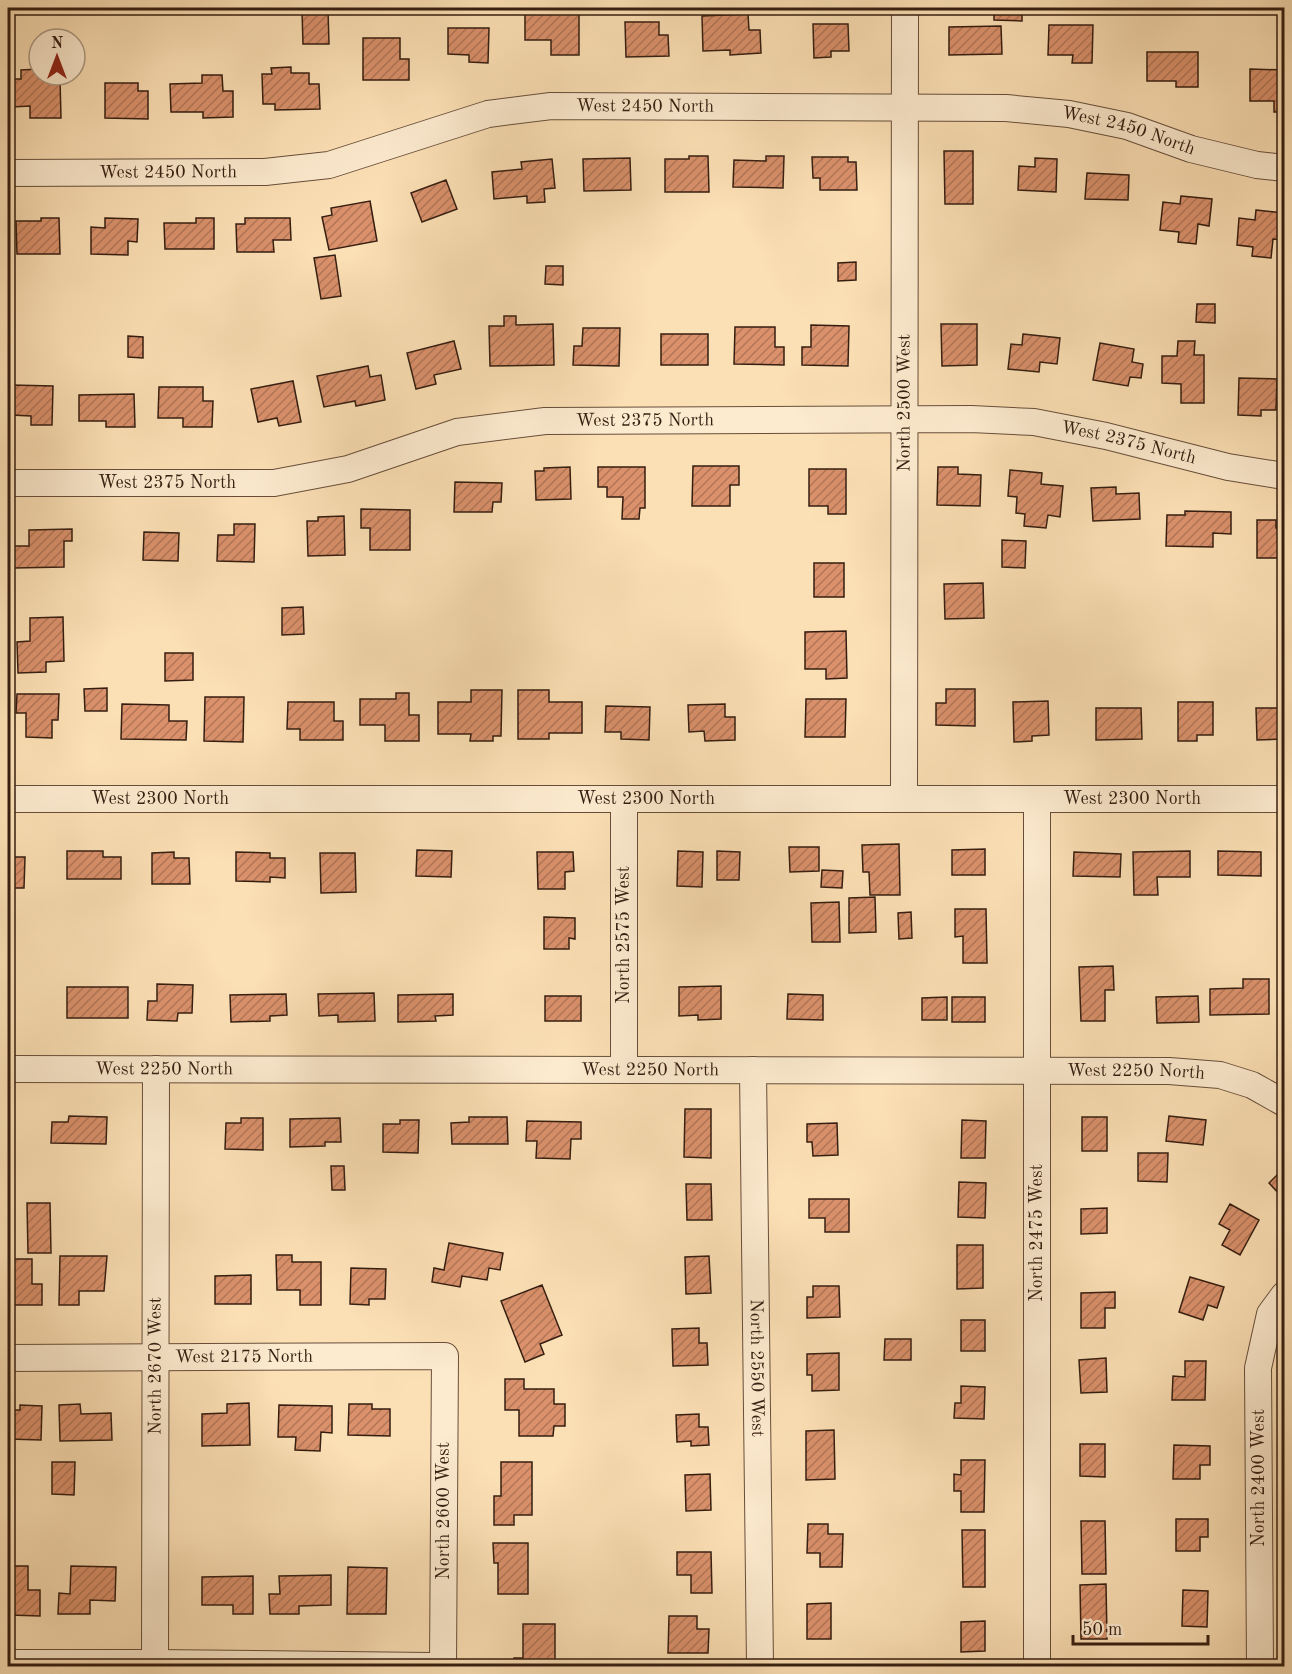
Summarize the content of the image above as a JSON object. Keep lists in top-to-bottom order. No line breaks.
{"streets":{"street":["West 2450 North","North 2500 West","West 2375 North","West 2300 North","North 2575 West","West 2250 North","North 2475 West","West 2175 North","North 2670 West","North 2550 West","North 2400 West","North 2600 West"]},"crossings":[["West 2450 North","North 2500 West"],["North 2500 West","West 2375 North"],["North 2500 West","West 2300 North"],["West 2300 North","North 2575 West"],["West 2300 North","North 2475 West"],["North 2575 West","West 2250 North"],["West 2250 North","North 2475 West"],["West 2250 North","North 2670 West"],["West 2250 North","North 2550 West"],["West 2175 North","North 2670 West"],["West 2175 North","North 2600 West"]],"scale_bar":"50 m","north":"top"}
